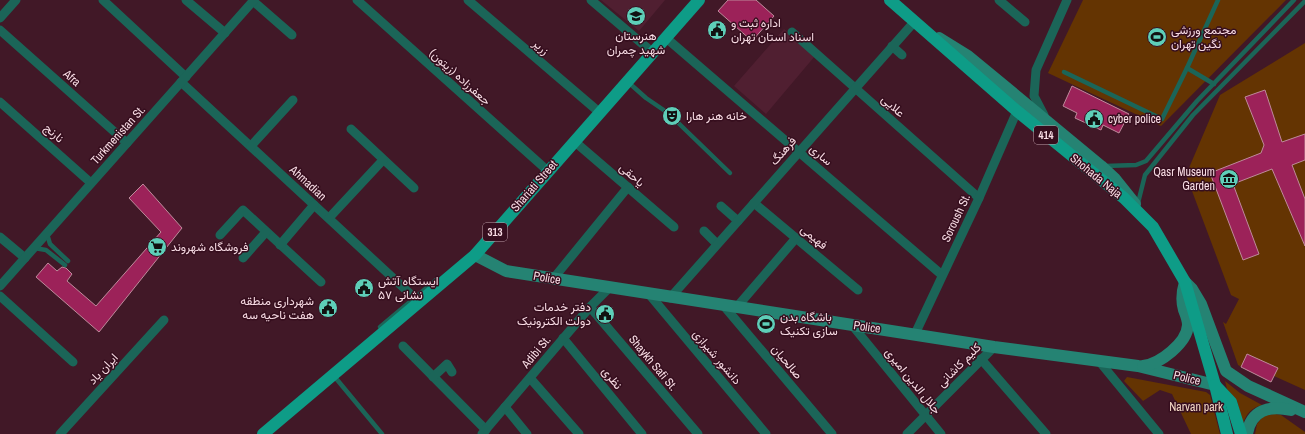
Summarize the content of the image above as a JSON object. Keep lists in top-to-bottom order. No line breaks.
{"streets":{"main road":["414","Shohada Naja","Shariati Street","313","Police"],"street":["زریر","جعفرزاده (زیتون)","Afra","علایی","نارنج","Turkmenistan St.","فرهنگ","ساری","یاحقی","Ahmadian","Soroush St.","فهیمی","Adibi St.","دانشور شیرازی","صالحیان","Shaykh Safi St.","کلیم کاشانی","ایران یاد","نظری","جلال الدین امیری"]},"crossings":[["زریر","Shariati Street"],["جعفرزاده (زیتون)","Shariati Street"],["Afra","Turkmenistan St."],["علایی","فرهنگ"],["علایی","Soroush St."],["نارنج","Turkmenistan St."],["Turkmenistan St.","Ahmadian"],["فرهنگ","ساری"],["فرهنگ","Shohada Naja"],["فرهنگ","فهیمی"],["فرهنگ","Police"],["ساری","Shariati Street"],["ساری","Soroush St."],["یاحقی","Shariati Street"],["Shohada Naja","Soroush St."],["Shohada Naja","Police"],["Ahmadian","Shariati Street"],["Shariati Street","Police"],["Soroush St.","Police"],["Police","Adibi St."],["Police","دانشور شیرازی"],["Police","صالحیان"],["Police","کلیم کاشانی"],["Police","جلال الدین امیری"],["Adibi St.","Shaykh Safi St."],["Adibi St.","نظری"],["کلیم کاشانی","جلال الدین امیری"]],"parks":["Narvan park"],"places":{"school or university":["هنرستان شهید چمران"],"public building":["اداره ثبت و اسناد استان تهران","cyber police","ایستگاه آتش نشانی ۵۷","شهرداری منطقه هفت ناحیه سه","دفتر خدمات دولت الکترونیک"],"sports":["مجتمع ورزشی نگین تهران","باشگاه بدن سازی تکنیک"],"theatre":["خانه هنر هارا"],"museum":["Qasr Museum Garden"],"supermarket":["فروشگاه شهروند"]}}
